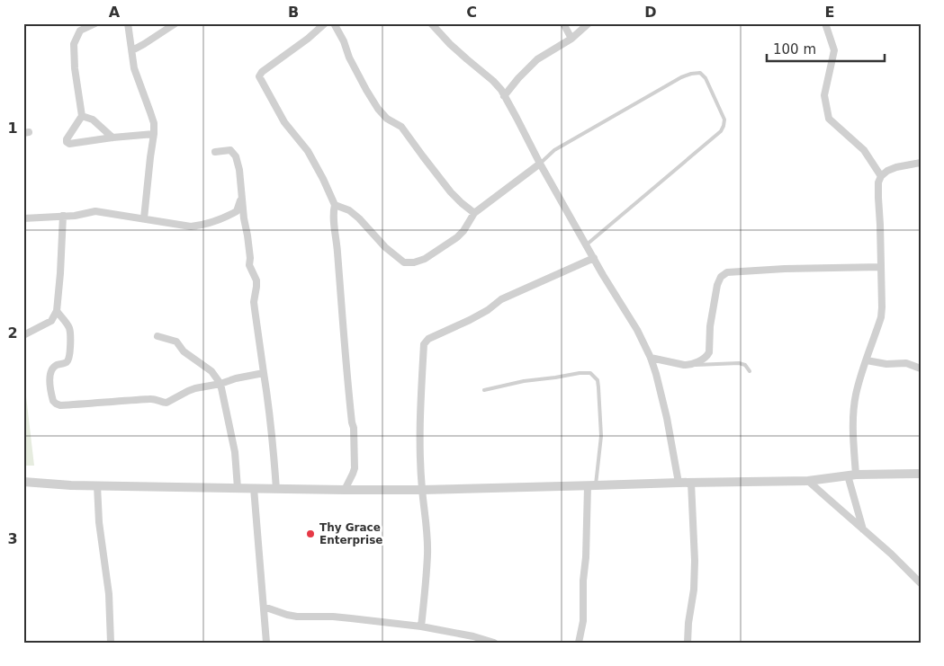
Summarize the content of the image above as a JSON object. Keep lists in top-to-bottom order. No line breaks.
{"places":["Thy Grace Enterprise"],"scale_bar":"100 m","grid":{"columns":["A","B","C","D","E"],"rows":["1","2","3"]}}
